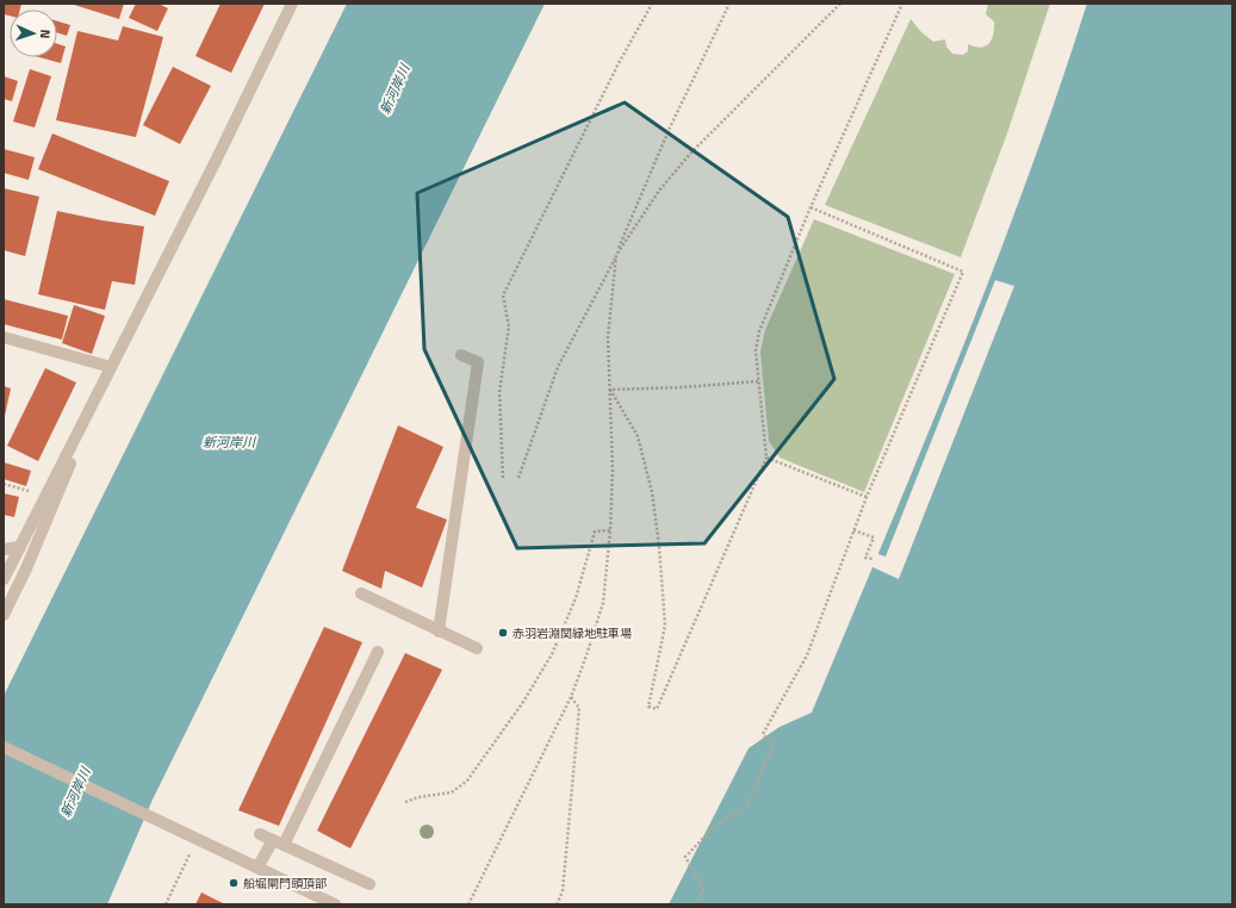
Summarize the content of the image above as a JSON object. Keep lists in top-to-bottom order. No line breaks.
{"water":["新河岸川"],"places":["赤羽岩淵関緑地駐車場","船堀閘門頭頂部"],"north":"right"}
